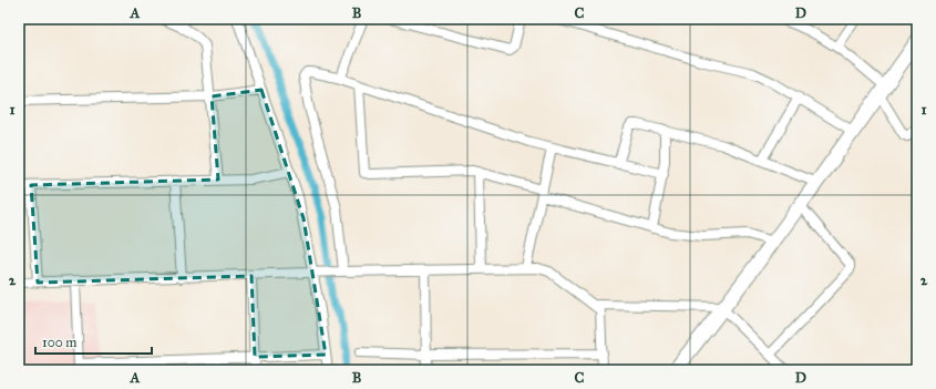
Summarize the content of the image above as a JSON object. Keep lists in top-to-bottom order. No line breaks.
{"scale_bar":"100 m","grid":{"columns":["A","B","C","D"],"rows":["1","2"]}}
